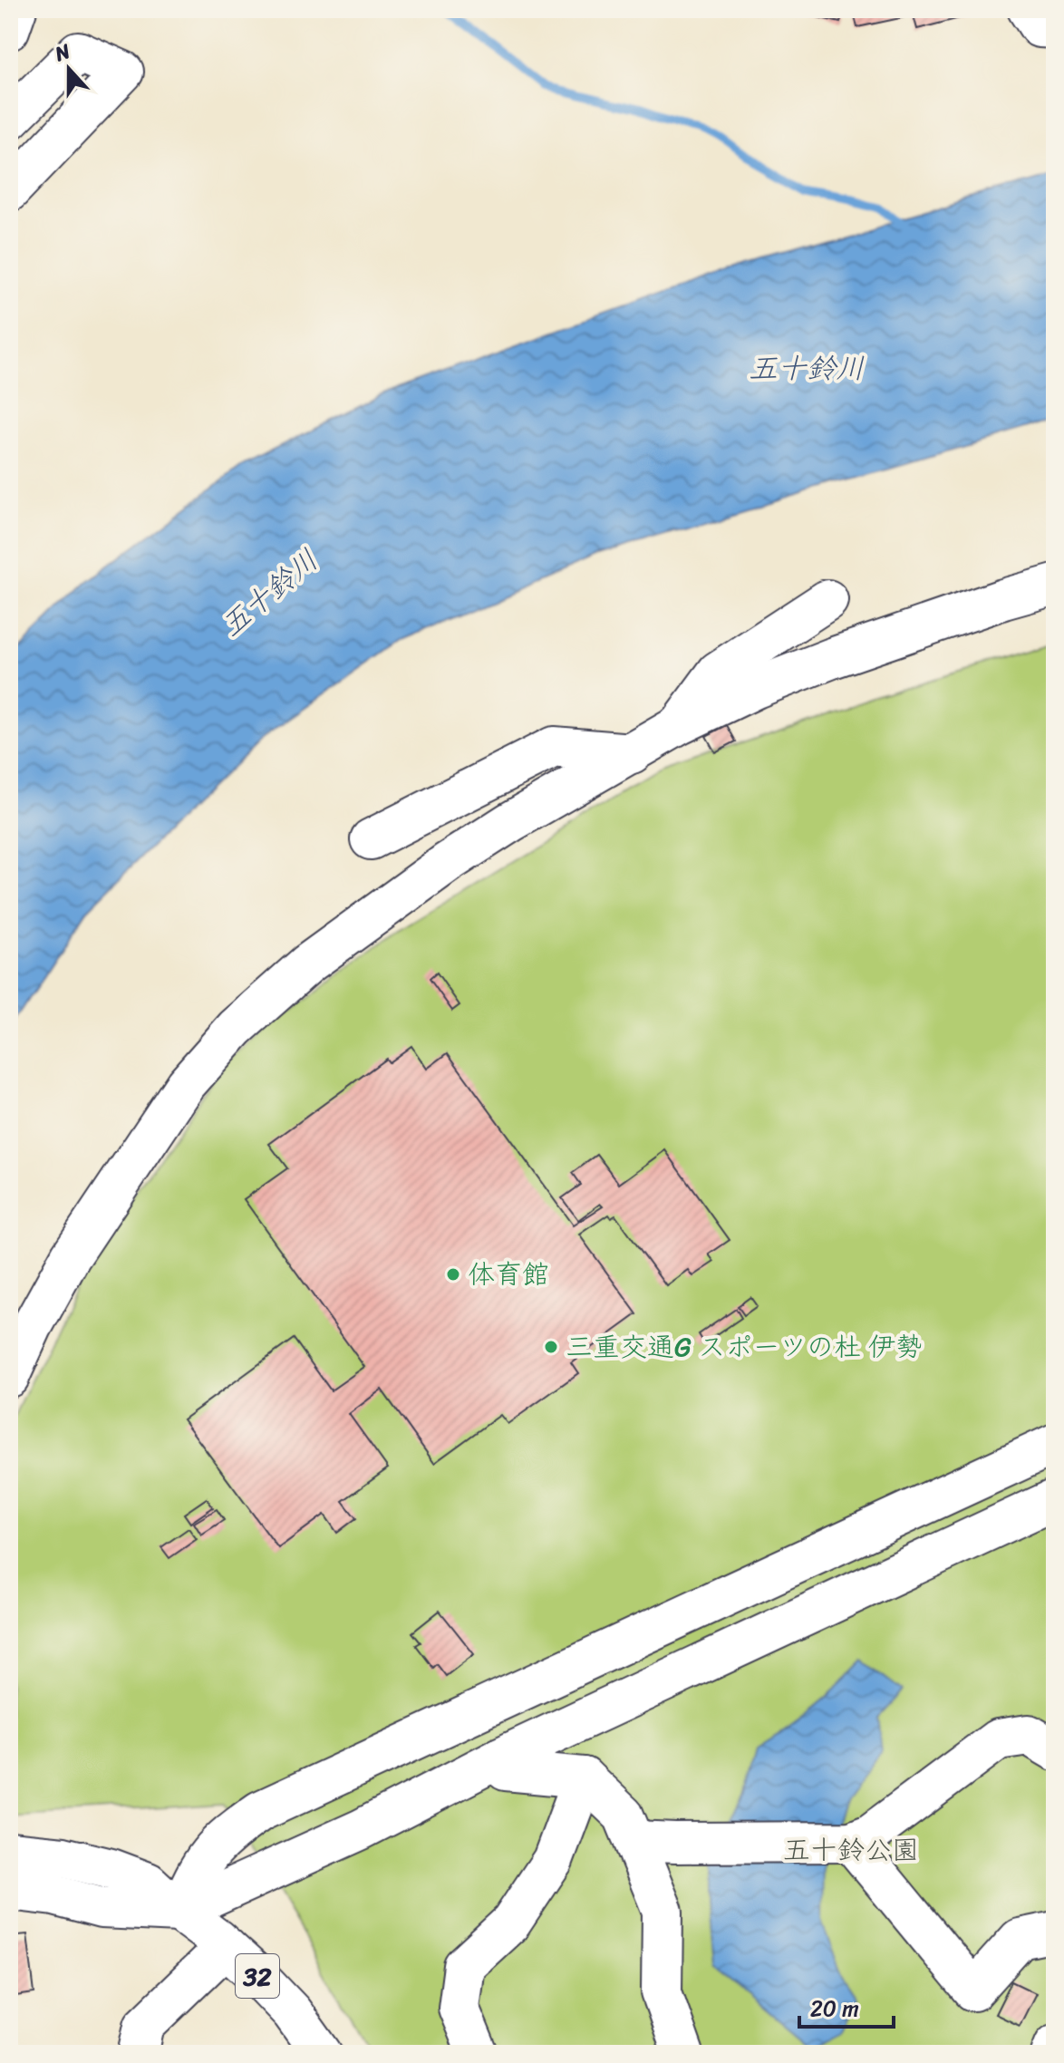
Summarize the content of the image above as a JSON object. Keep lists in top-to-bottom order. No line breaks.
{"streets":{"street":["32"]},"water":["五十鈴川"],"parks":["五十鈴公園"],"places":["体育館","三重交通G スポーツの杜 伊勢"],"scale_bar":"20 m","north":"top"}
